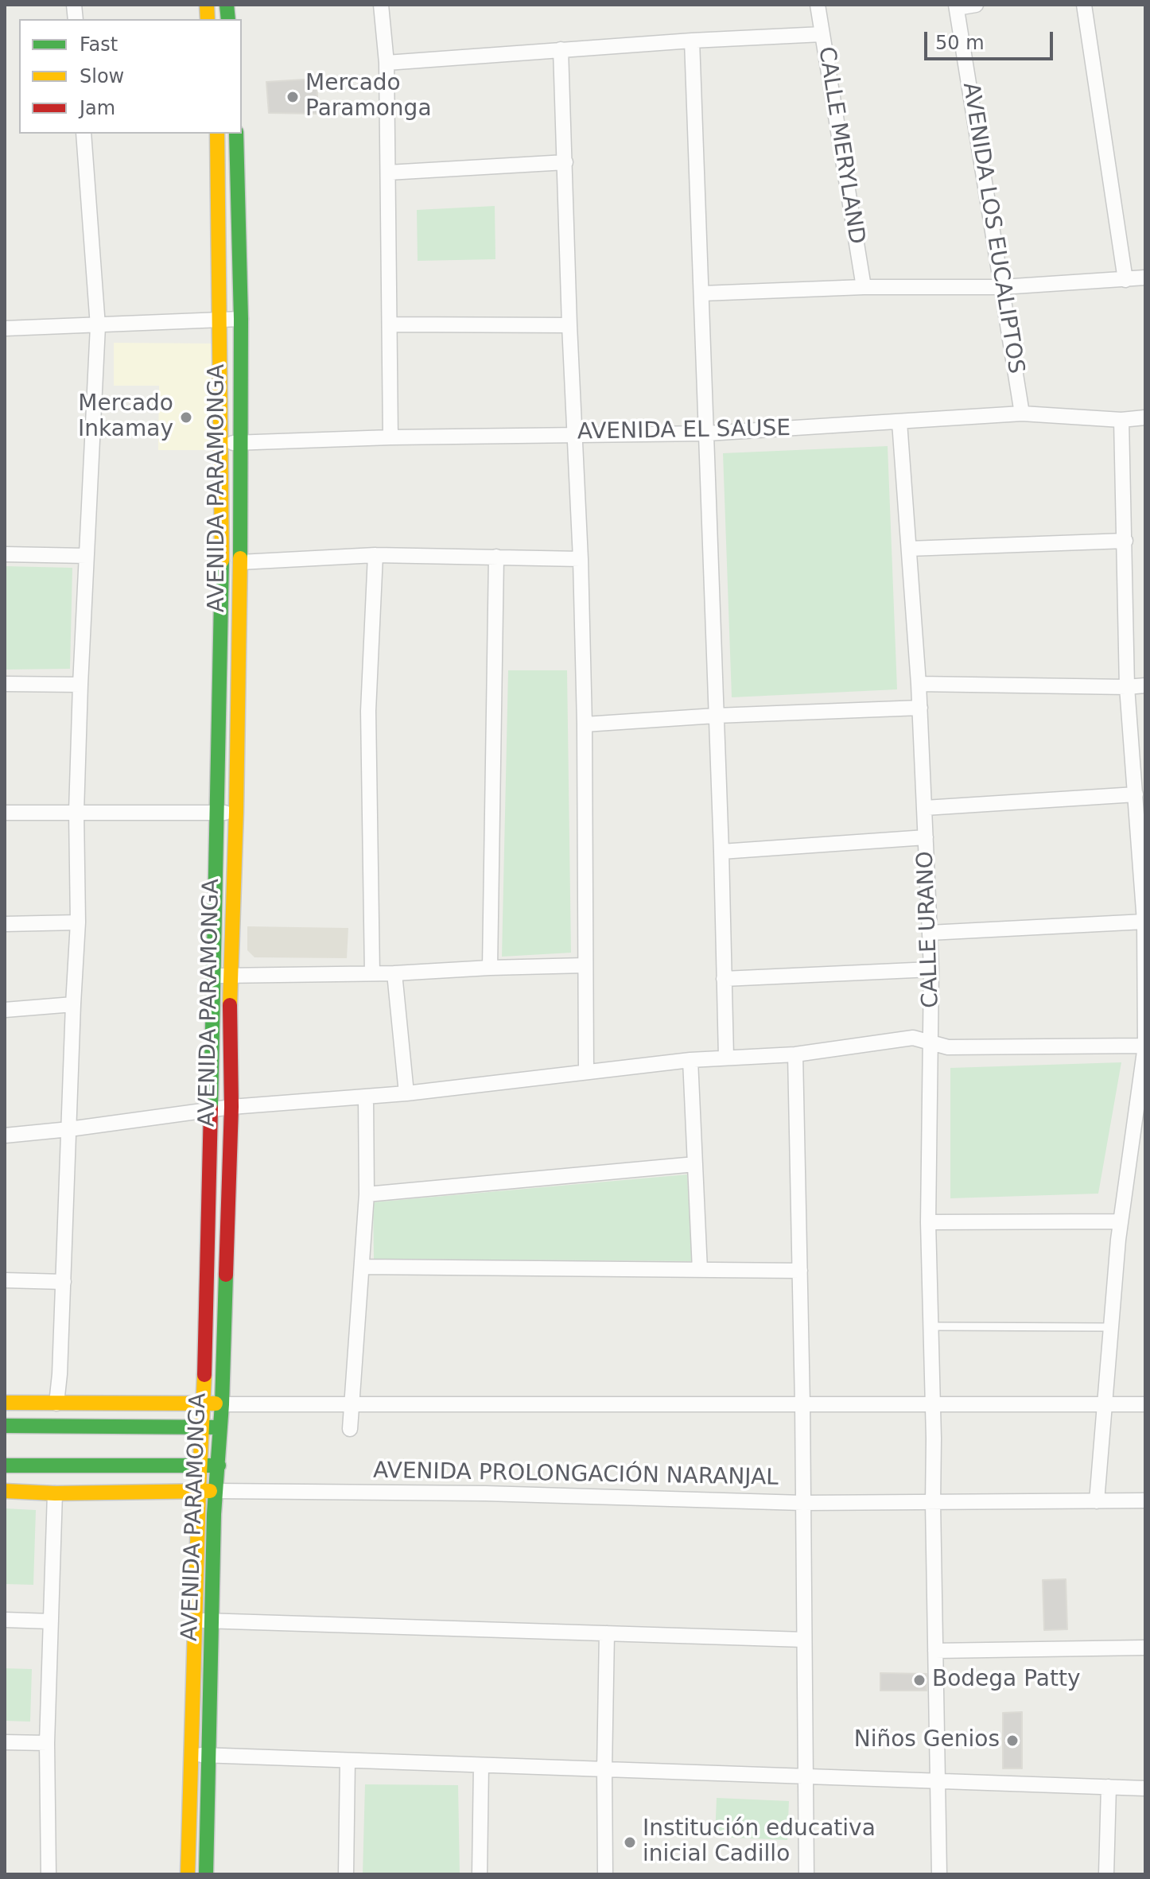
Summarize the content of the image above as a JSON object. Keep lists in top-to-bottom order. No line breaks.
{"streets":{"street":["CALLE MERYLAND","AVENIDA LOS EUCALIPTOS","AVENIDA EL SAUSE","AVENIDA PARAMONGA","CALLE URANO","AVENIDA PROLONGACIÓN NARANJAL"]},"crossings":[["AVENIDA LOS EUCALIPTOS","AVENIDA EL SAUSE"],["AVENIDA EL SAUSE","AVENIDA PARAMONGA"],["AVENIDA EL SAUSE","CALLE URANO"],["AVENIDA PARAMONGA","AVENIDA PROLONGACIÓN NARANJAL"],["CALLE URANO","AVENIDA PROLONGACIÓN NARANJAL"]],"places":["Mercado Paramonga","Mercado Inkamay","Bodega Patty","Niños Genios","Institución educativa inicial Cadillo"],"legend":["Fast","Slow","Jam"],"scale_bar":"50 m"}
